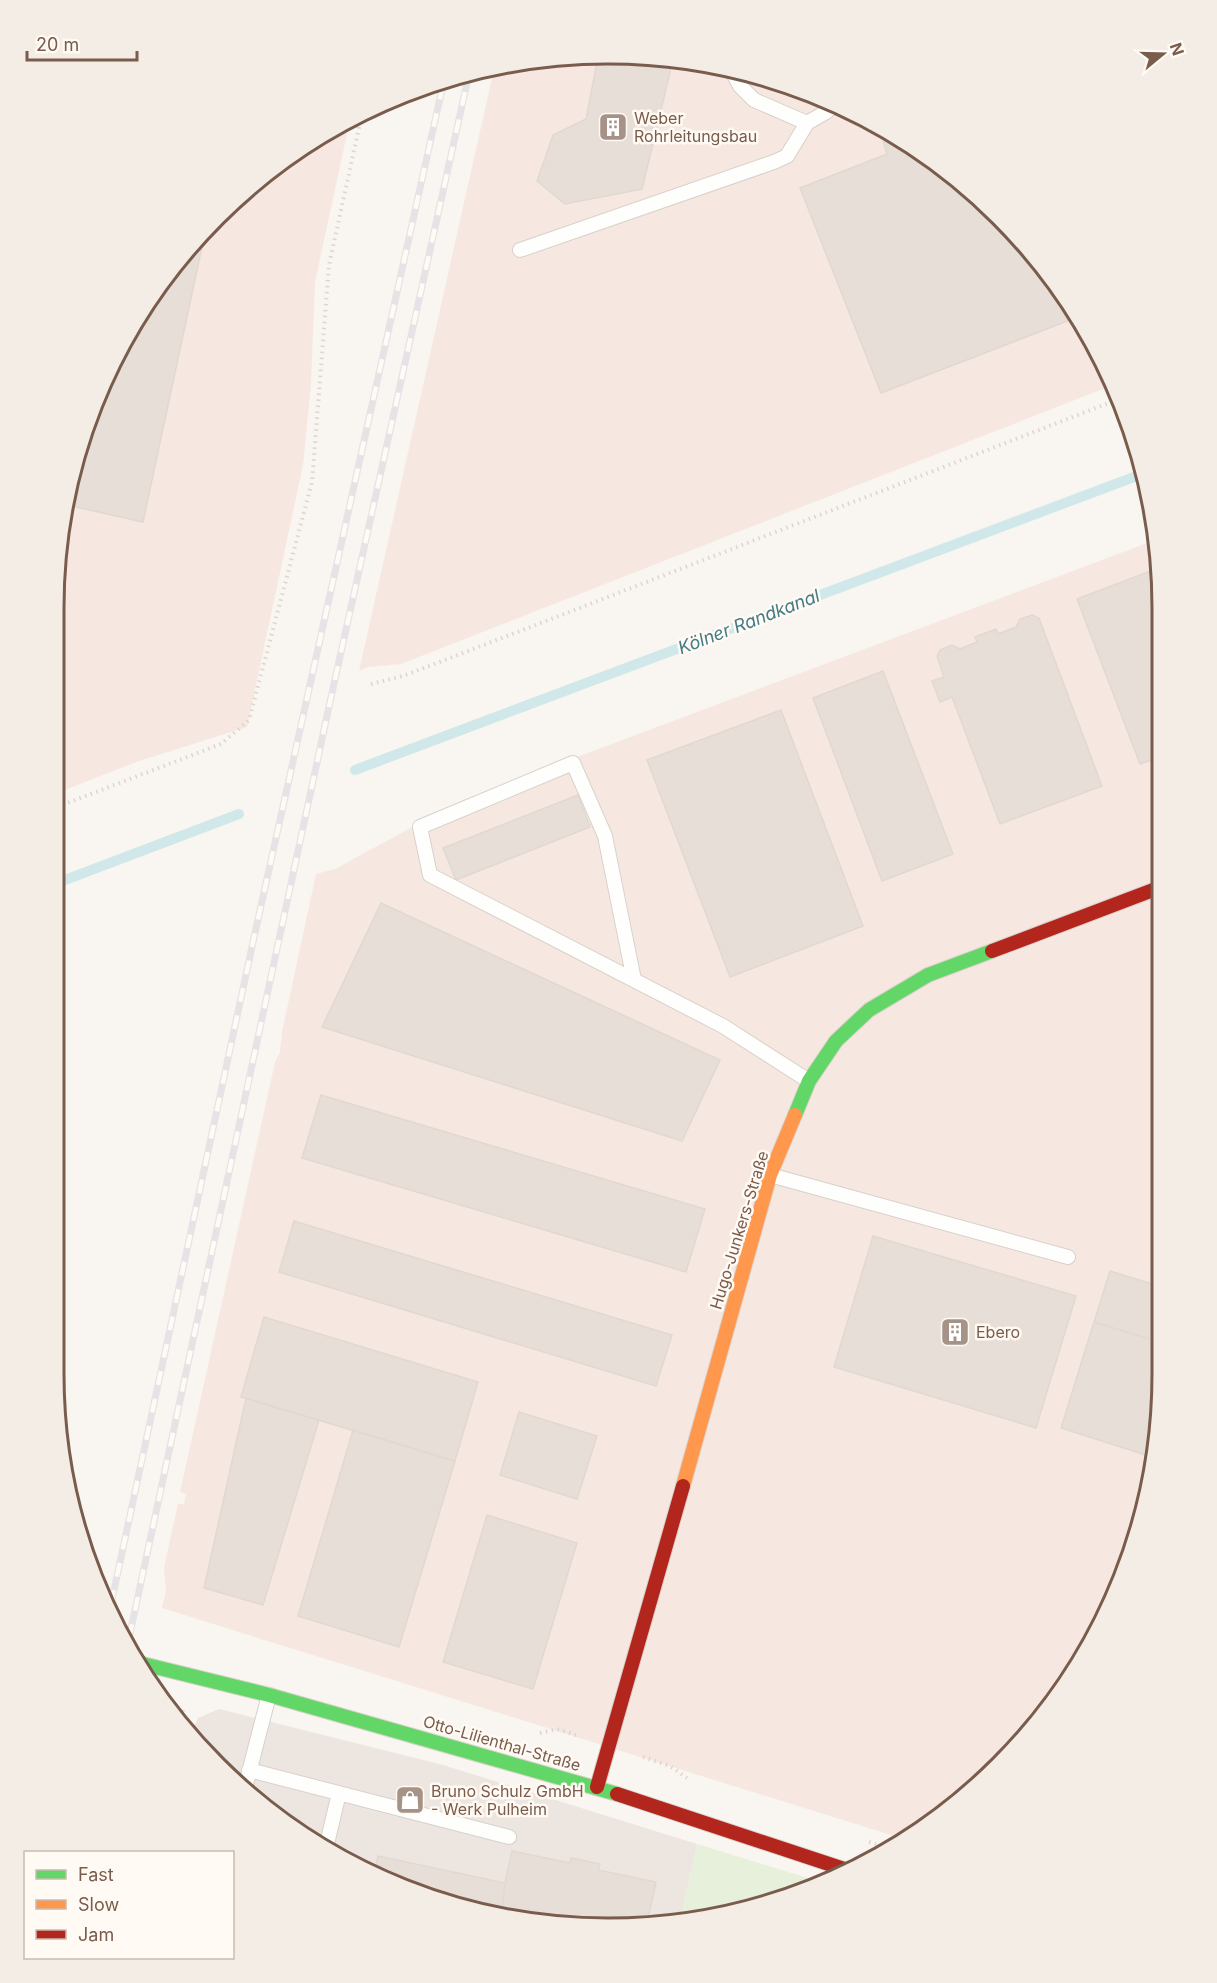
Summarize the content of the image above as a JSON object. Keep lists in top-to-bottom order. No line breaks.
{"streets":{"street":["Hugo-Junkers-Straße","Otto-Lilienthal-Straße"]},"crossings":[["Hugo-Junkers-Straße","Otto-Lilienthal-Straße"]],"water":["Kölner Randkanal"],"places":{"building":["Weber Rohrleitungsbau","Ebero"],"shop":["Bruno Schulz GmbH - Werk Pulheim"]},"legend":["Fast","Slow","Jam"],"scale_bar":"20 m","north":"right"}
